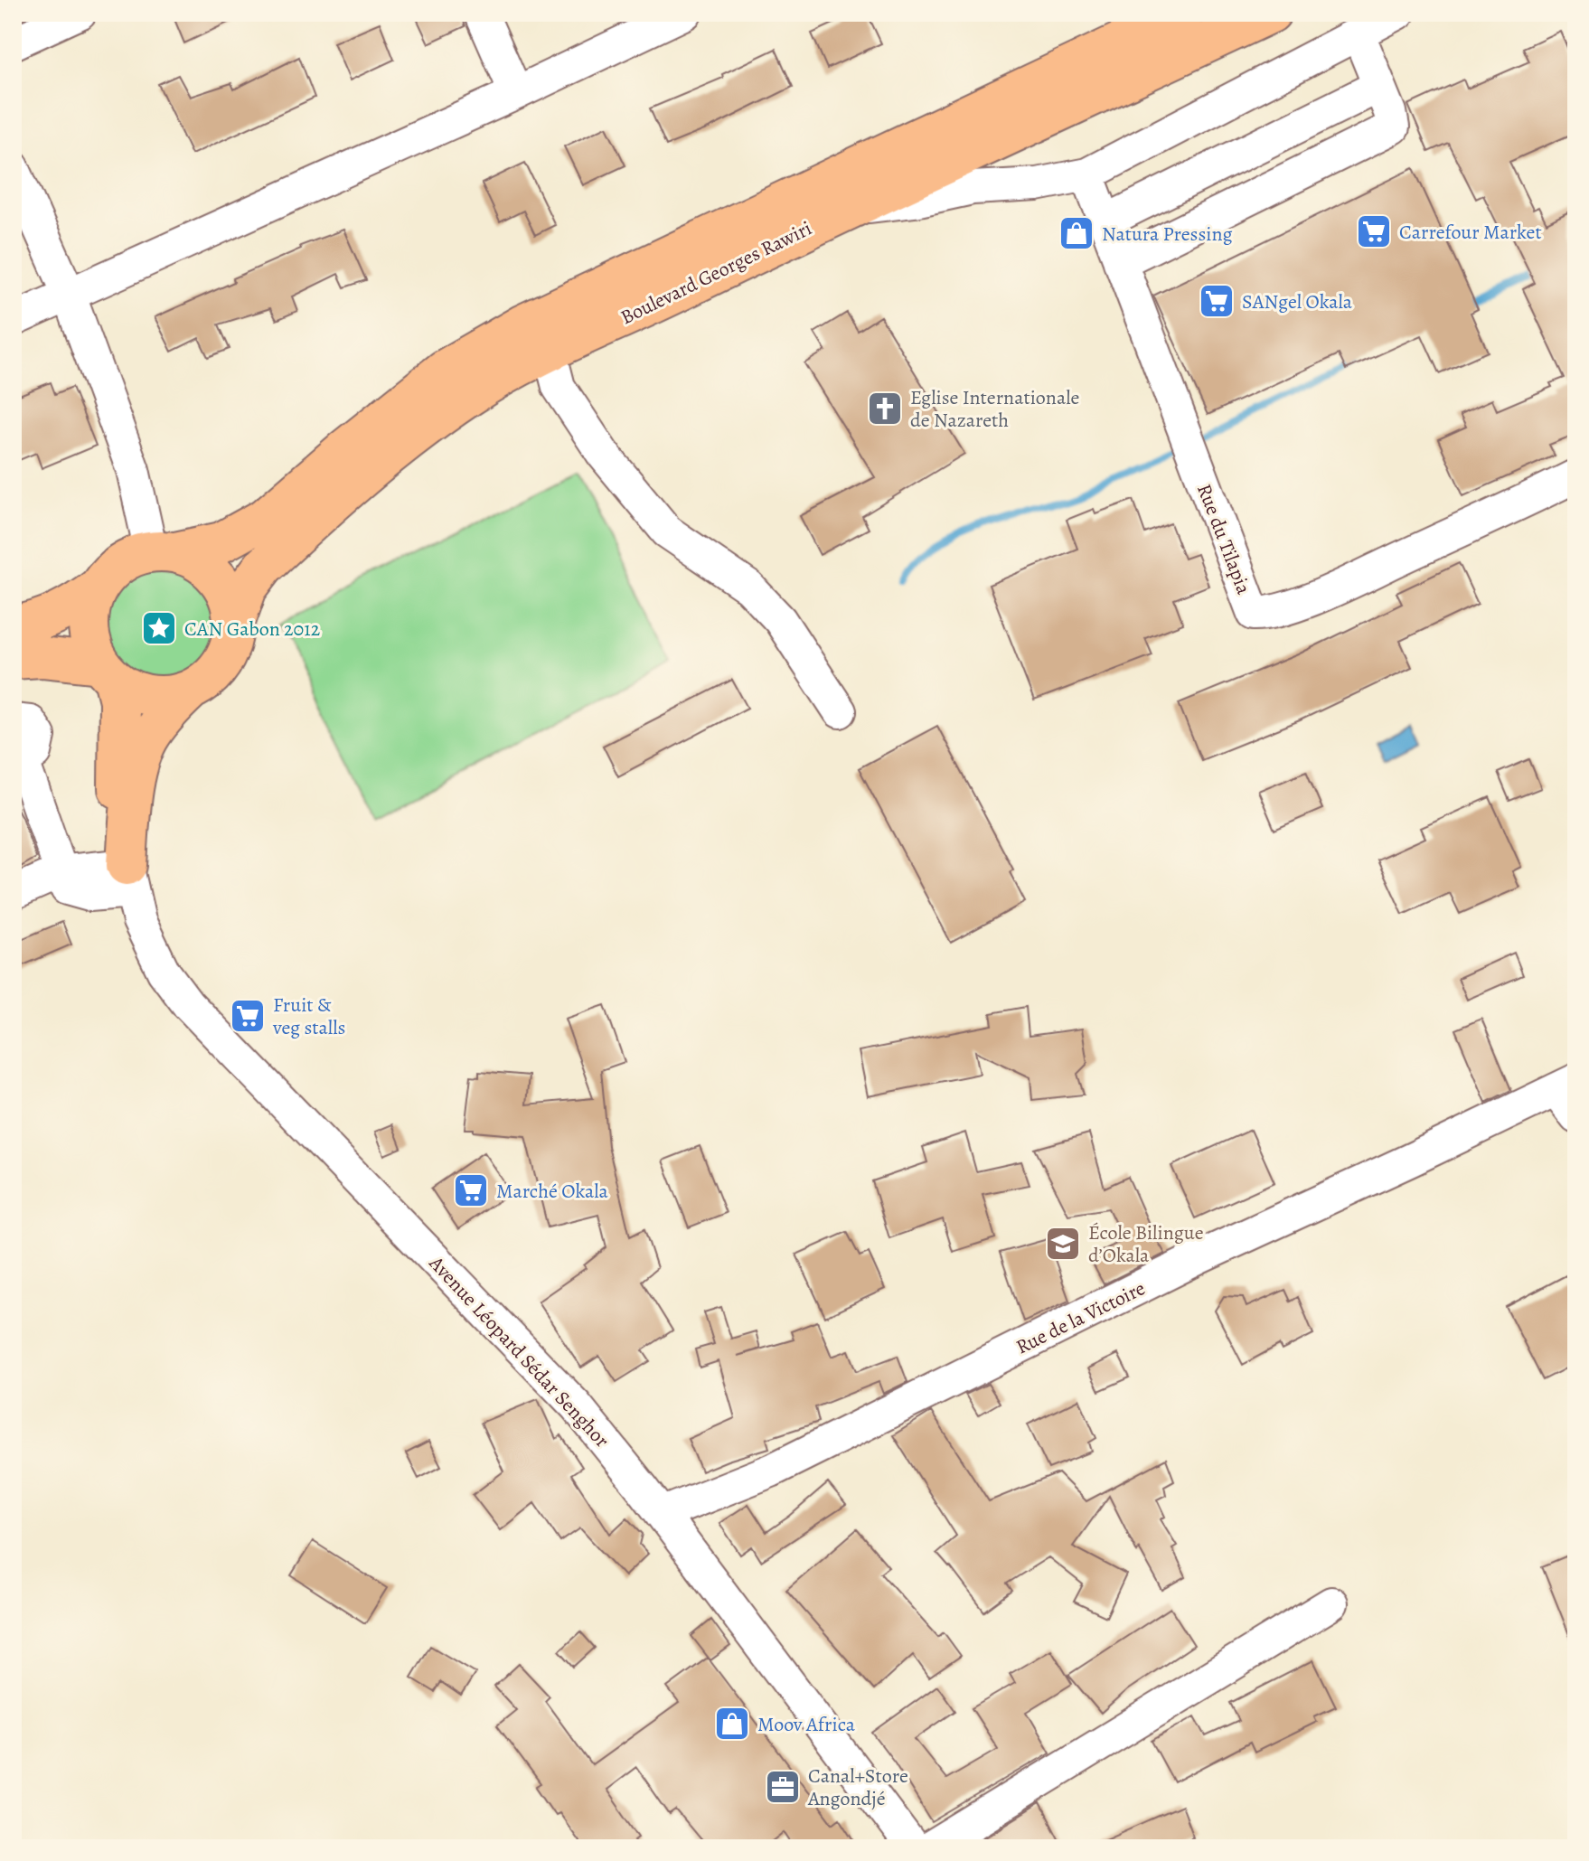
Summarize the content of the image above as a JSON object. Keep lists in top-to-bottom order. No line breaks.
{"streets":{"main road":["Boulevard Georges Rawiri"],"street":["Rue du Tilapia","Rue de la Victoire","Avenue Léopard Sédar Senghor"]},"crossings":[["Rue de la Victoire","Avenue Léopard Sédar Senghor"]],"places":{"supermarket":["Carrefour Market","SANgel Okala","Fruit & veg stalls","Marché Okala"],"shop":["Natura Pressing","Moov Africa"],"church":["Eglise Internationale de Nazareth"],"place":["CAN Gabon 2012"],"school or university":["École Bilingue d’Okala"],"office":["Canal+Store Angondjé"]}}
